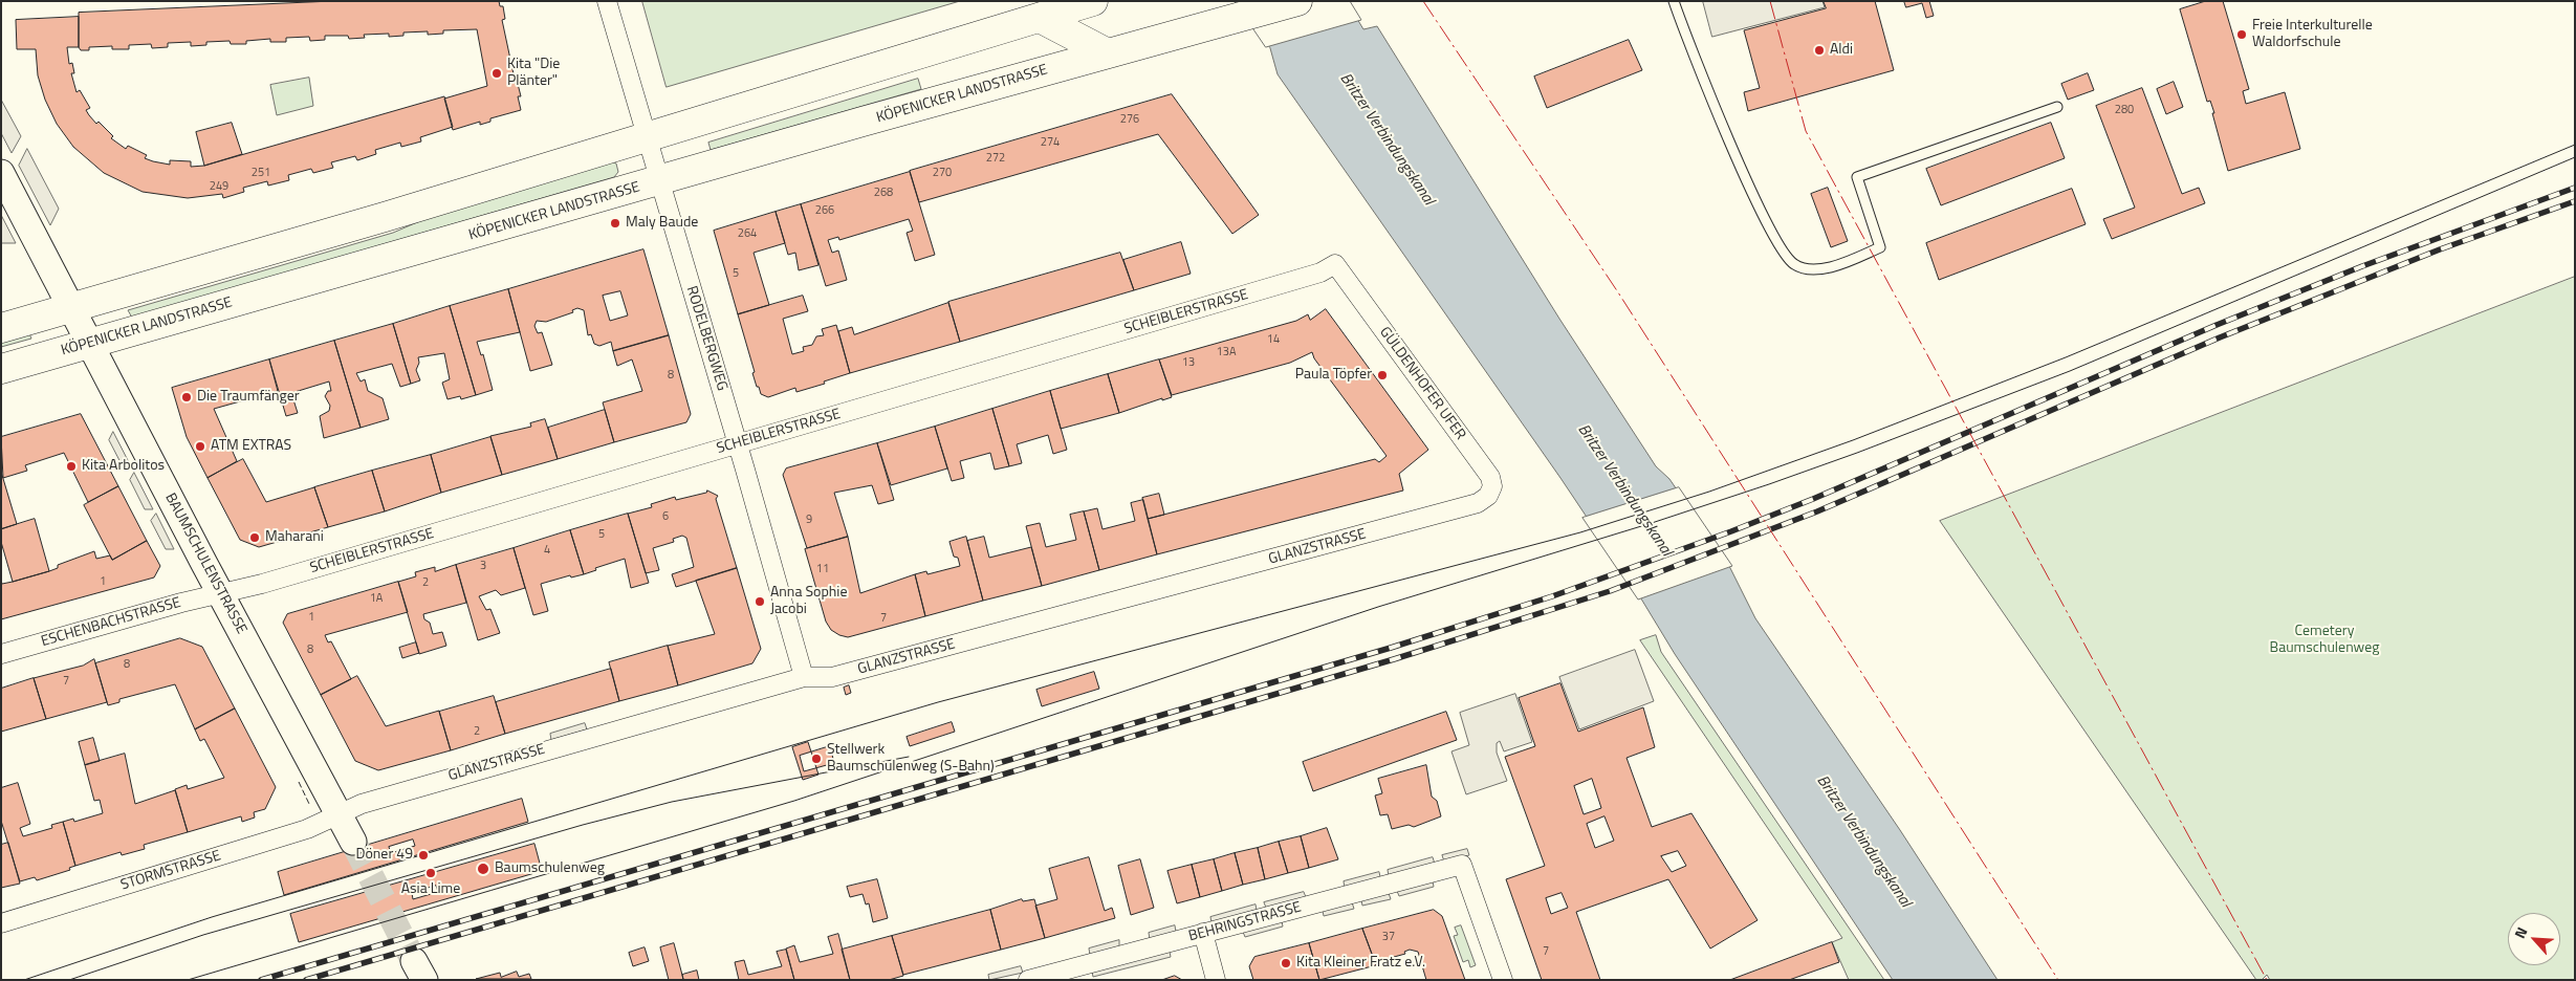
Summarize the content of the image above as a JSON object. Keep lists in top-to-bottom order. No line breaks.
{"streets":{"main road":["KÖPENICKER LANDSTRASSE","BAUMSCHULENSTRASSE"],"street":["SCHEIBLERSTRASSE","RODELBERGWEG","GÜLDENHOFER UFER","GLANZSTRASSE","ESCHENBACHSTRASSE","STORMSTRASSE","BEHRINGSTRASSE"]},"crossings":[["KÖPENICKER LANDSTRASSE","RODELBERGWEG"],["KÖPENICKER LANDSTRASSE","BAUMSCHULENSTRASSE"],["SCHEIBLERSTRASSE","RODELBERGWEG"],["SCHEIBLERSTRASSE","GÜLDENHOFER UFER"],["SCHEIBLERSTRASSE","BAUMSCHULENSTRASSE"],["SCHEIBLERSTRASSE","ESCHENBACHSTRASSE"],["RODELBERGWEG","GLANZSTRASSE"],["GÜLDENHOFER UFER","GLANZSTRASSE"],["GLANZSTRASSE","BAUMSCHULENSTRASSE"],["GLANZSTRASSE","STORMSTRASSE"],["BAUMSCHULENSTRASSE","ESCHENBACHSTRASSE"],["BAUMSCHULENSTRASSE","STORMSTRASSE"]],"water":["Britzer Verbindungskanal"],"parks":["Cemetery Baumschulenweg"],"places":["Freie Interkulturelle Waldorfschule","Aldi","Kita \"Die Plänter\"","Maly Baude","Paula Töpfer","Die Traumfänger","ATM EXTRAS","Kita Arbolitos","Maharani","Anna Sophie Jacobi","Stellwerk Baumschulenweg (S-Bahn)","Döner 49","Baumschulenweg","Asia Lime","Kita Kleiner Fratz e.V."],"house_numbers":["280","276","274","272","251","270","249","268","266","264","5","14","13A","13","8","6","9","5","4","3","11","1","2","1A","1","7","8","8","7","2","37","7"],"north":"top left"}
